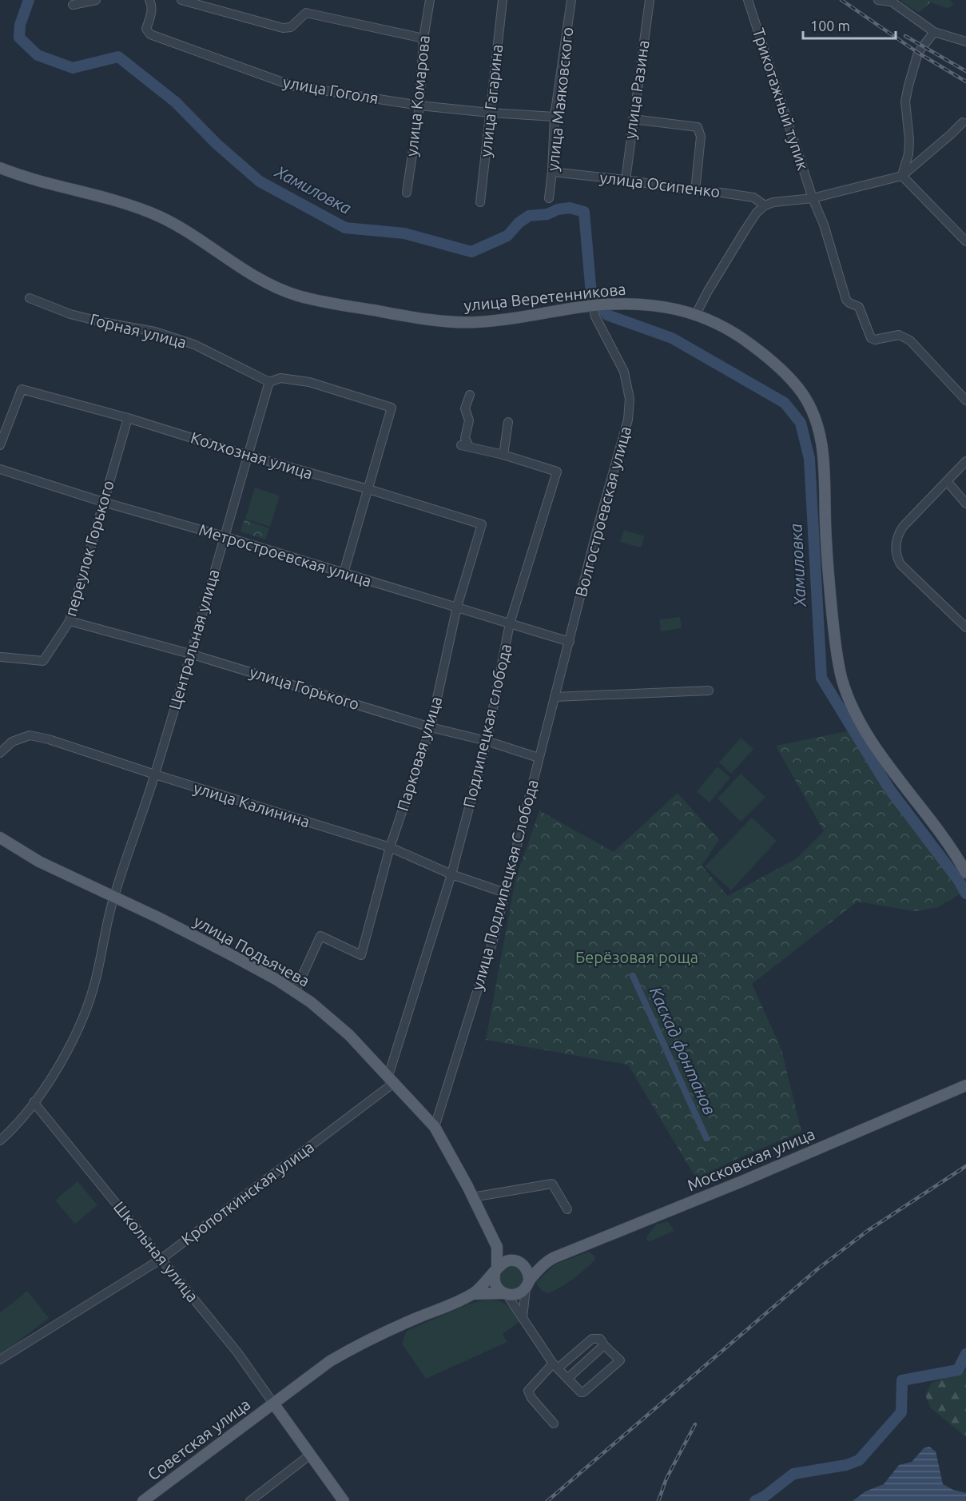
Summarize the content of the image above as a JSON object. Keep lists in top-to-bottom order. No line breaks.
{"streets":{"main road":["улица Веретенникова","улица Подъячева","Московская улица","Советская улица"],"street":["улица Разина","улица Гоголя","улица Комарова","улица Маяковского","Трикотажный тупик","улица Гагарина","улица Осипенко","Горная улица","Колхозная улица","Волгостроевская улица","переулок Горького","Метростроевская улица","Центральная улица","улица Горького","Подлипецкая слобода","Парковая улица","улица Калинина","улица Подлипецкая Слобода","Кропоткинская улица","Школьная улица"]},"crossings":[["улица Разина","улица Осипенко"],["улица Гоголя","улица Комарова"],["улица Гоголя","улица Маяковского"],["улица Гоголя","улица Гагарина"],["улица Маяковского","улица Осипенко"],["улица Веретенникова","Волгостроевская улица"],["Горная улица","Центральная улица"],["Колхозная улица","переулок Горького"],["Колхозная улица","Центральная улица"],["Колхозная улица","Парковая улица"],["Волгостроевская улица","Метростроевская улица"],["Волгостроевская улица","улица Подлипецкая Слобода"],["переулок Горького","Метростроевская улица"],["переулок Горького","улица Горького"],["Метростроевская улица","Центральная улица"],["Метростроевская улица","Подлипецкая слобода"],["Метростроевская улица","Парковая улица"],["Метростроевская улица","улица Подлипецкая Слобода"],["Центральная улица","улица Горького"],["Центральная улица","улица Калинина"],["Центральная улица","улица Подъячева"],["Центральная улица","Школьная улица"],["улица Горького","Подлипецкая слобода"],["улица Горького","Парковая улица"],["улица Горького","улица Подлипецкая Слобода"],["Подлипецкая слобода","улица Калинина"],["Подлипецкая слобода","улица Подъячева"],["Подлипецкая слобода","Кропоткинская улица"],["Парковая улица","улица Калинина"],["Парковая улица","улица Подъячева"],["улица Калинина","улица Подлипецкая Слобода"],["улица Подлипецкая Слобода","улица Подъячева"],["улица Подъячева","Московская улица"],["улица Подъячева","Кропоткинская улица"],["Московская улица","Школьная улица"],["Московская улица","Советская улица"],["Кропоткинская улица","Школьная улица"],["Школьная улица","Советская улица"]],"water":["Хамиловка","Каскад фонтанов"],"parks":["Берёзовая роща"],"scale_bar":"100 m"}
